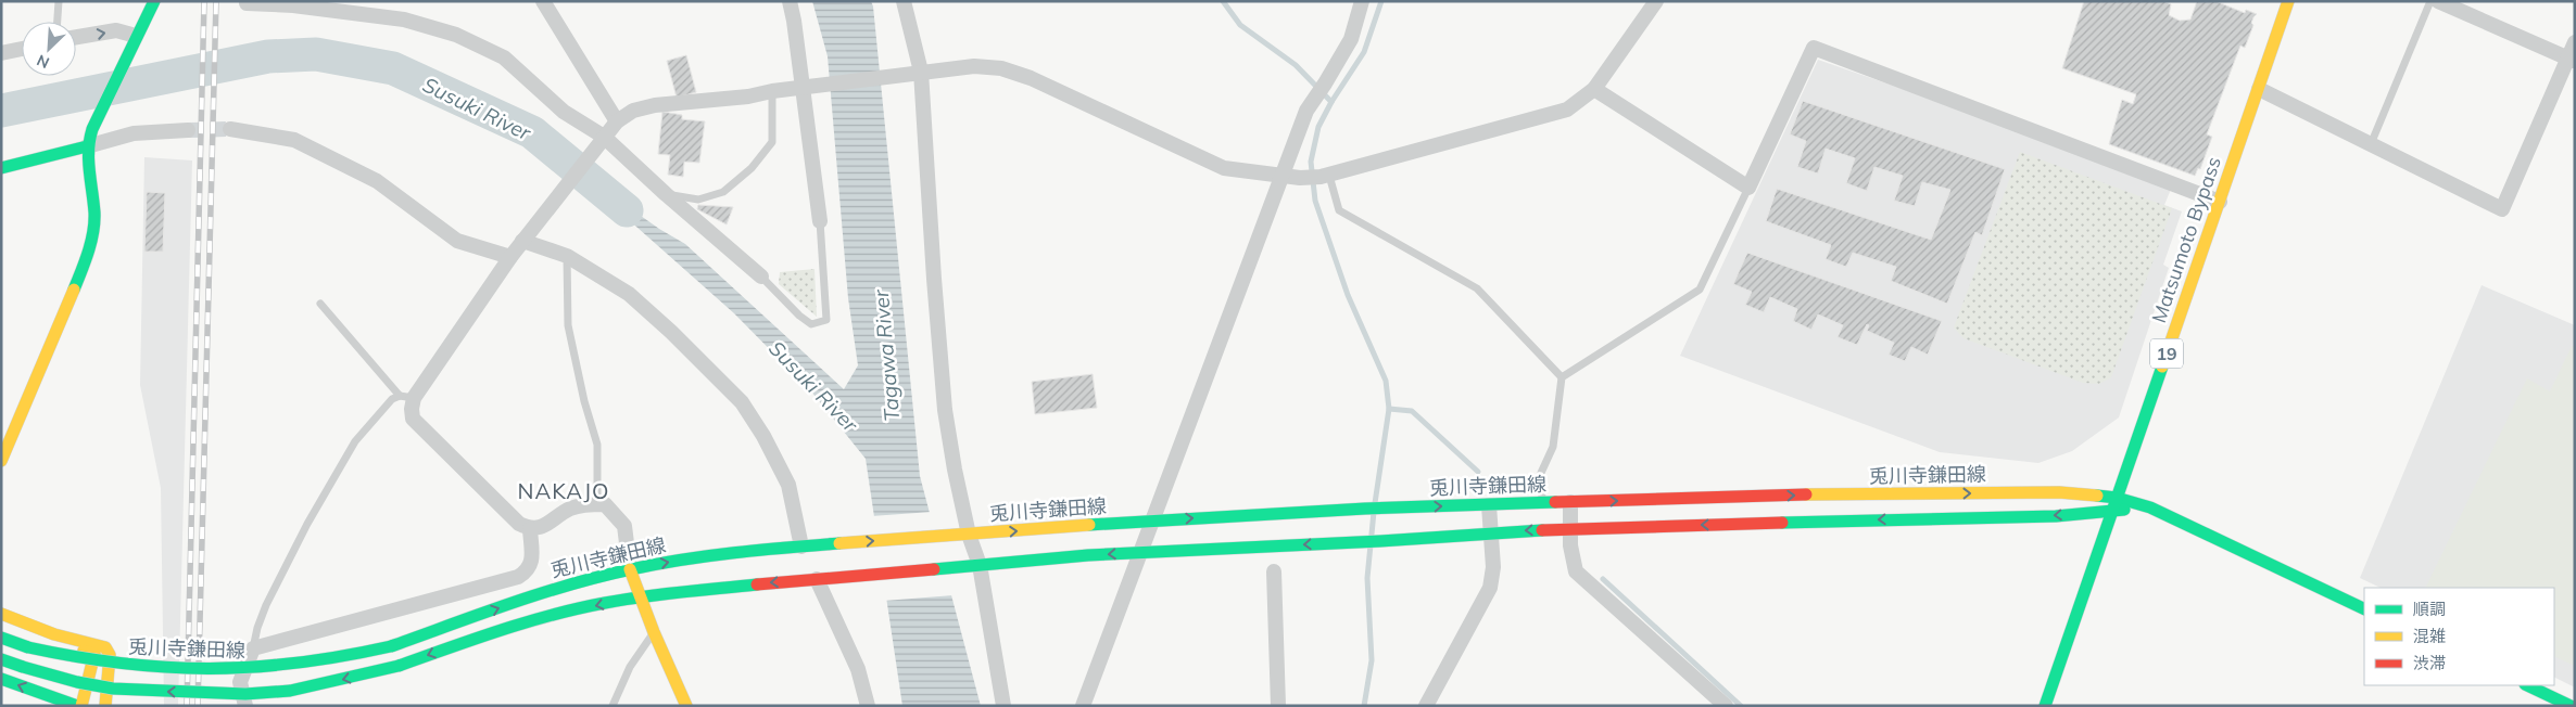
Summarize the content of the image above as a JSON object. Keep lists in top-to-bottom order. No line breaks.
{"streets":{"main road":["Matsumoto Bypass","19","兎川寺鎌田線"]},"crossings":[["Matsumoto Bypass","兎川寺鎌田線"]],"districts":["NAKAJO"],"water":["Susuki River","Tagawa River"],"legend":["順調","混雑","渋滞"],"north":"bottom left"}
